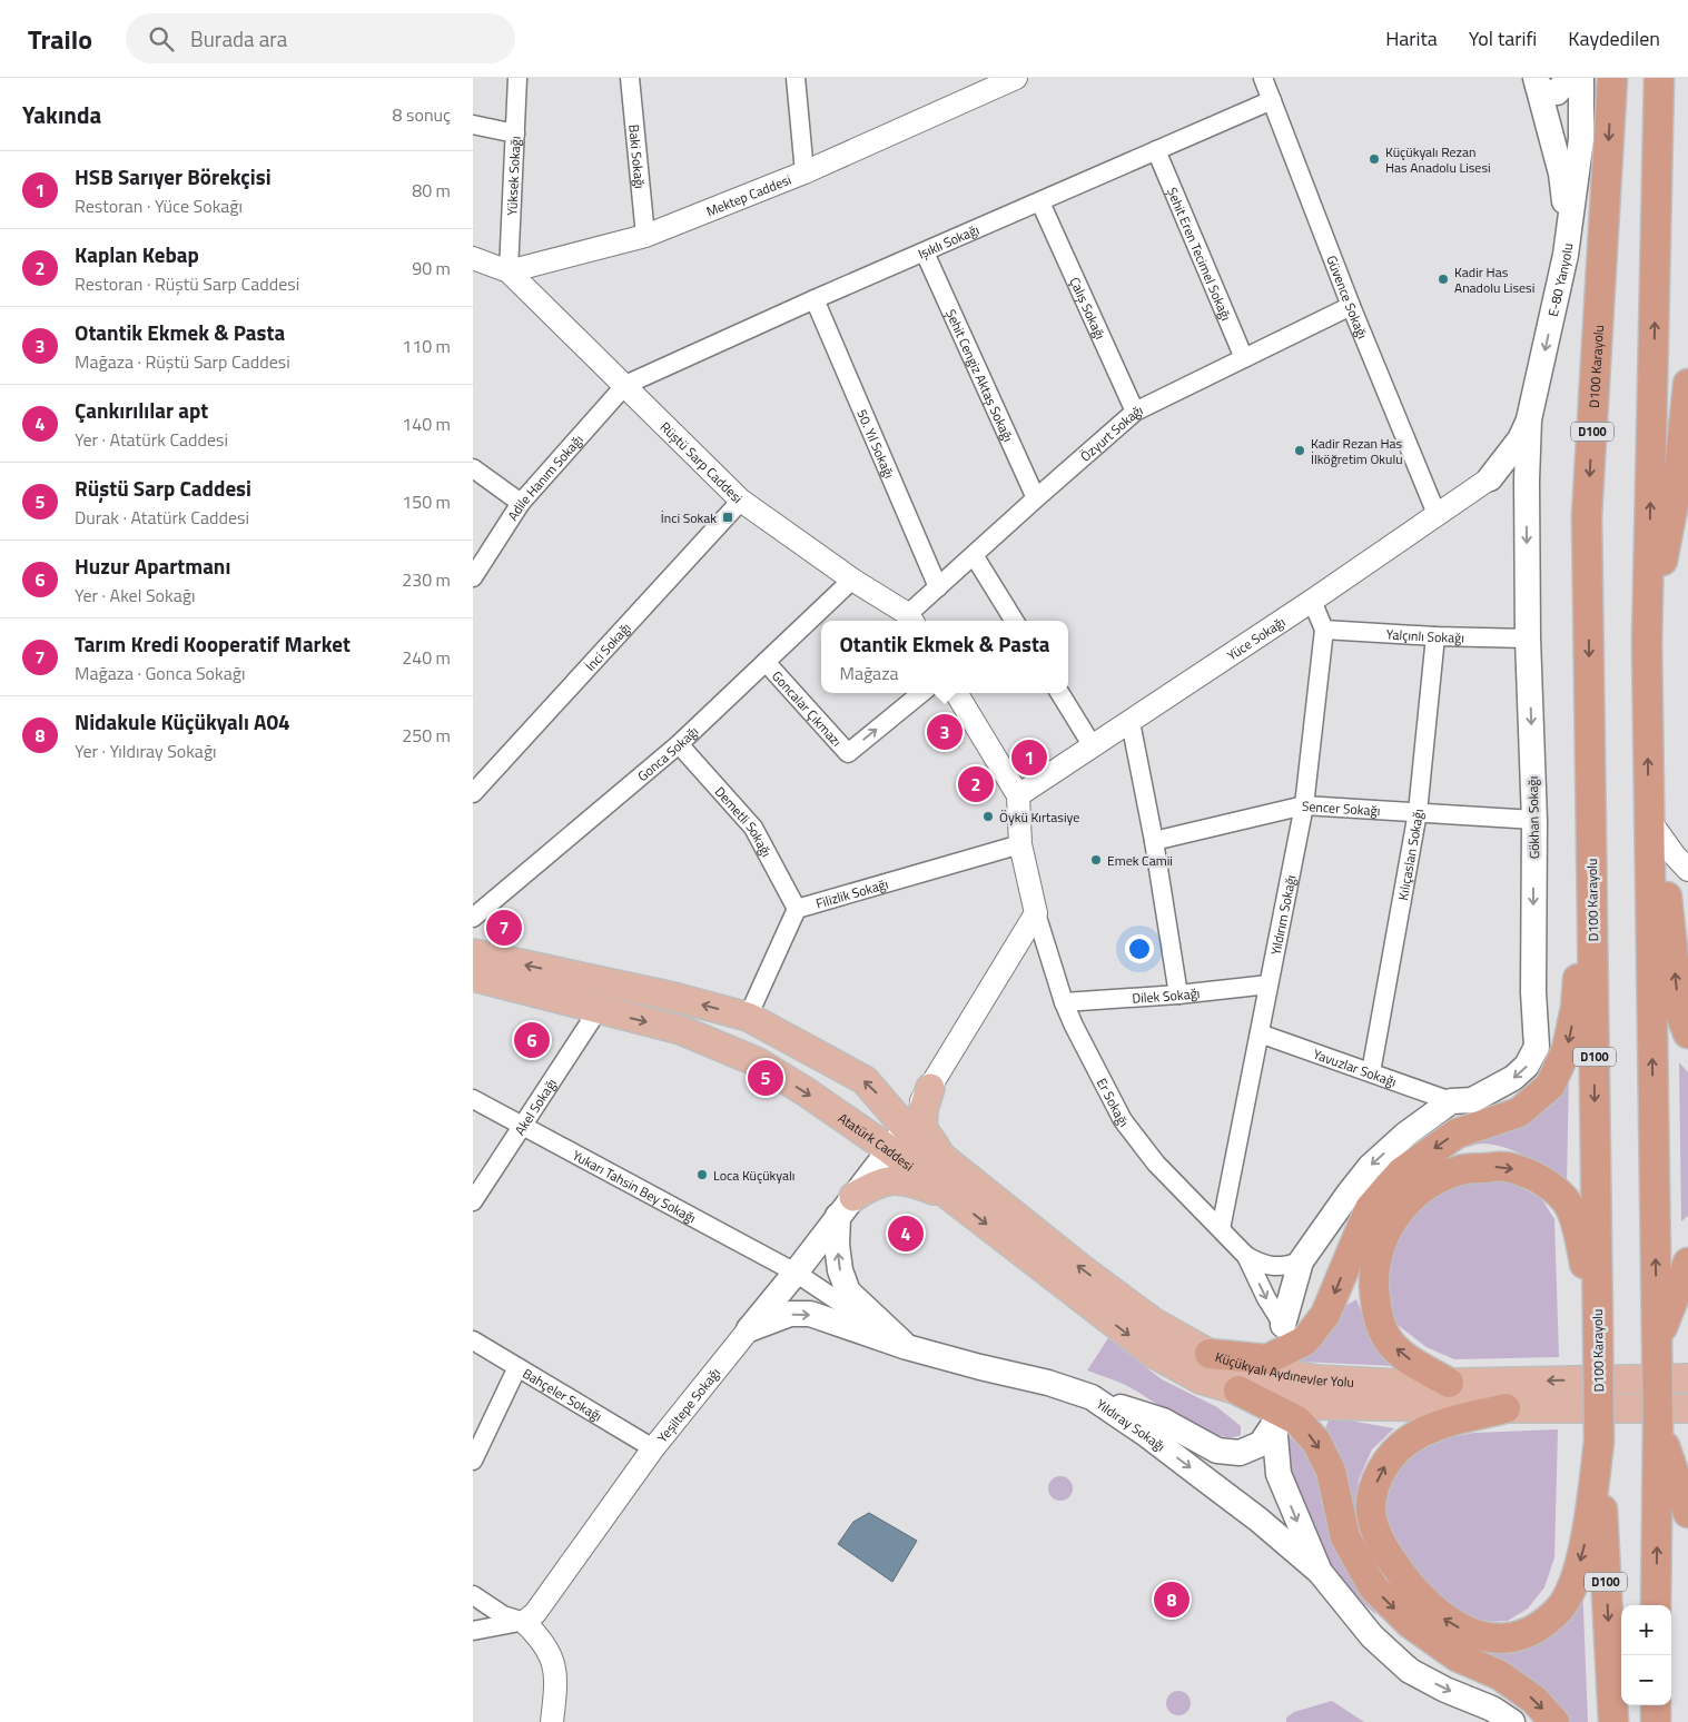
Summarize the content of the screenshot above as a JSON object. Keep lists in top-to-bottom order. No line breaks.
{"streets":{"highway":["D100 Karayolu","D100"],"main road":["E-80 Yanyolu","Gökhan Sokağı","Atatürk Caddesi","Küçükyalı Aydınevler Yolu","Yeşiltepe Sokağı","Yıldıray Sokağı"],"street":["Baki Sokağı","Yüksek Sokağı","Mektep Caddesi","Işıklı Sokağı","Şehit Eren Tecimel Sokağı","Güvence Sokağı","Çalış Sokağı","Şehit Cengiz Aktaş Sokağı","Özyurt Sokağı","50. Yıl Sokağı","Rüştü Sarp Caddesi","Adile Hanım Sokağı","Yalçınlı Sokağı","Yüce Sokağı","İnci Sokağı","Goncalar Çıkmazı","Gonca Sokağı","Sencer Sokağı","Demetli Sokağı","Kılıçaslan Sokağı","Filizlik Sokağı","Yıldırım Sokağı","Dilek Sokağı","Yavuzlar Sokağı","Er Sokağı","Akel Sokağı","Yukarı Tahsin Bey Sokağı","Bahçeler Sokağı"]},"crossings":[["Baki Sokağı","Mektep Caddesi"],["Yüksek Sokağı","Mektep Caddesi"],["Yüksek Sokağı","Rüştü Sarp Caddesi"],["Mektep Caddesi","Rüştü Sarp Caddesi"],["Işıklı Sokağı","Şehit Eren Tecimel Sokağı"],["Işıklı Sokağı","Güvence Sokağı"],["Işıklı Sokağı","Çalış Sokağı"],["Işıklı Sokağı","Şehit Cengiz Aktaş Sokağı"],["Işıklı Sokağı","50. Yıl Sokağı"],["Işıklı Sokağı","Rüştü Sarp Caddesi"],["Işıklı Sokağı","Adile Hanım Sokağı"],["Şehit Eren Tecimel Sokağı","Özyurt Sokağı"],["E-80 Yanyolu","Gökhan Sokağı"],["Güvence Sokağı","Özyurt Sokağı"],["Güvence Sokağı","Yüce Sokağı"],["Çalış Sokağı","Özyurt Sokağı"],["Şehit Cengiz Aktaş Sokağı","Özyurt Sokağı"],["Özyurt Sokağı","50. Yıl Sokağı"],["Özyurt Sokağı","Rüştü Sarp Caddesi"],["Rüştü Sarp Caddesi","Adile Hanım Sokağı"],["Rüştü Sarp Caddesi","İnci Sokağı"],["Rüştü Sarp Caddesi","Gonca Sokağı"],["Yalçınlı Sokağı","Gökhan Sokağı"],["Yalçınlı Sokağı","Kılıçaslan Sokağı"],["Yalçınlı Sokağı","Yıldırım Sokağı"],["Yüce Sokağı","Yıldırım Sokağı"],["Goncalar Çıkmazı","Gonca Sokağı"],["Gonca Sokağı","Demetli Sokağı"],["Sencer Sokağı","Gökhan Sokağı"],["Sencer Sokağı","Kılıçaslan Sokağı"],["Sencer Sokağı","Yıldırım Sokağı"],["Gökhan Sokağı","Yavuzlar Sokağı"],["Demetli Sokağı","Filizlik Sokağı"],["Kılıçaslan Sokağı","Yavuzlar Sokağı"],["Filizlik Sokağı","Atatürk Caddesi"],["Yıldırım Sokağı","Dilek Sokağı"],["Yıldırım Sokağı","Yavuzlar Sokağı"],["Yıldırım Sokağı","Er Sokağı"],["Dilek Sokağı","Er Sokağı"],["Akel Sokağı","Atatürk Caddesi"],["Akel Sokağı","Yukarı Tahsin Bey Sokağı"],["Atatürk Caddesi","Küçükyalı Aydınevler Yolu"],["Atatürk Caddesi","Yeşiltepe Sokağı"],["Yukarı Tahsin Bey Sokağı","Yeşiltepe Sokağı"],["Yukarı Tahsin Bey Sokağı","Yıldıray Sokağı"],["Bahçeler Sokağı","Yeşiltepe Sokağı"],["Yeşiltepe Sokağı","Yıldıray Sokağı"]],"one_way":["E-80 Yanyolu","Gökhan Sokağı"],"places":{"other":["Küçükyalı Rezan Has Anadolu Lisesi","Kadir Has Anadolu Lisesi","Kadir Rezan Has İlköğretim Okulu","Öykü Kırtasiye","Emek Camii","Loca Küçükyalı"],"transit":["İnci Sokak"]},"page":{"header":"Trailo","search":"Burada ara","nav":["Harita","Yol tarifi","Kaydedilen"],"heading":["Yakında","8 sonuç"],"list":[{"mark":"1","name":"HSB Sarıyer Börekçisi","note":"Restoran · Yüce Sokağı","value":"80 m"},{"mark":"2","name":"Kaplan Kebap","note":"Restoran · Rüştü Sarp Caddesi","value":"90 m"},{"mark":"3","name":"Otantik Ekmek & Pasta","note":"Mağaza · Rüştü Sarp Caddesi","value":"110 m"},{"mark":"4","name":"Çankırılılar apt","note":"Yer · Atatürk Caddesi","value":"140 m"},{"mark":"5","name":"Rüştü Sarp Caddesi","note":"Durak · Atatürk Caddesi","value":"150 m"},{"mark":"6","name":"Huzur Apartmanı","note":"Yer · Akel Sokağı","value":"230 m"},{"mark":"7","name":"Tarım Kredi Kooperatif Market","note":"Mağaza · Gonca Sokağı","value":"240 m"},{"mark":"8","name":"Nidakule Küçükyalı A04","note":"Yer · Yıldıray Sokağı","value":"250 m"}],"popup":["Otantik Ekmek & Pasta","Mağaza"],"pins":["3","1","2","7","6","5","4","8"],"map_buttons":["+","−"]}}
